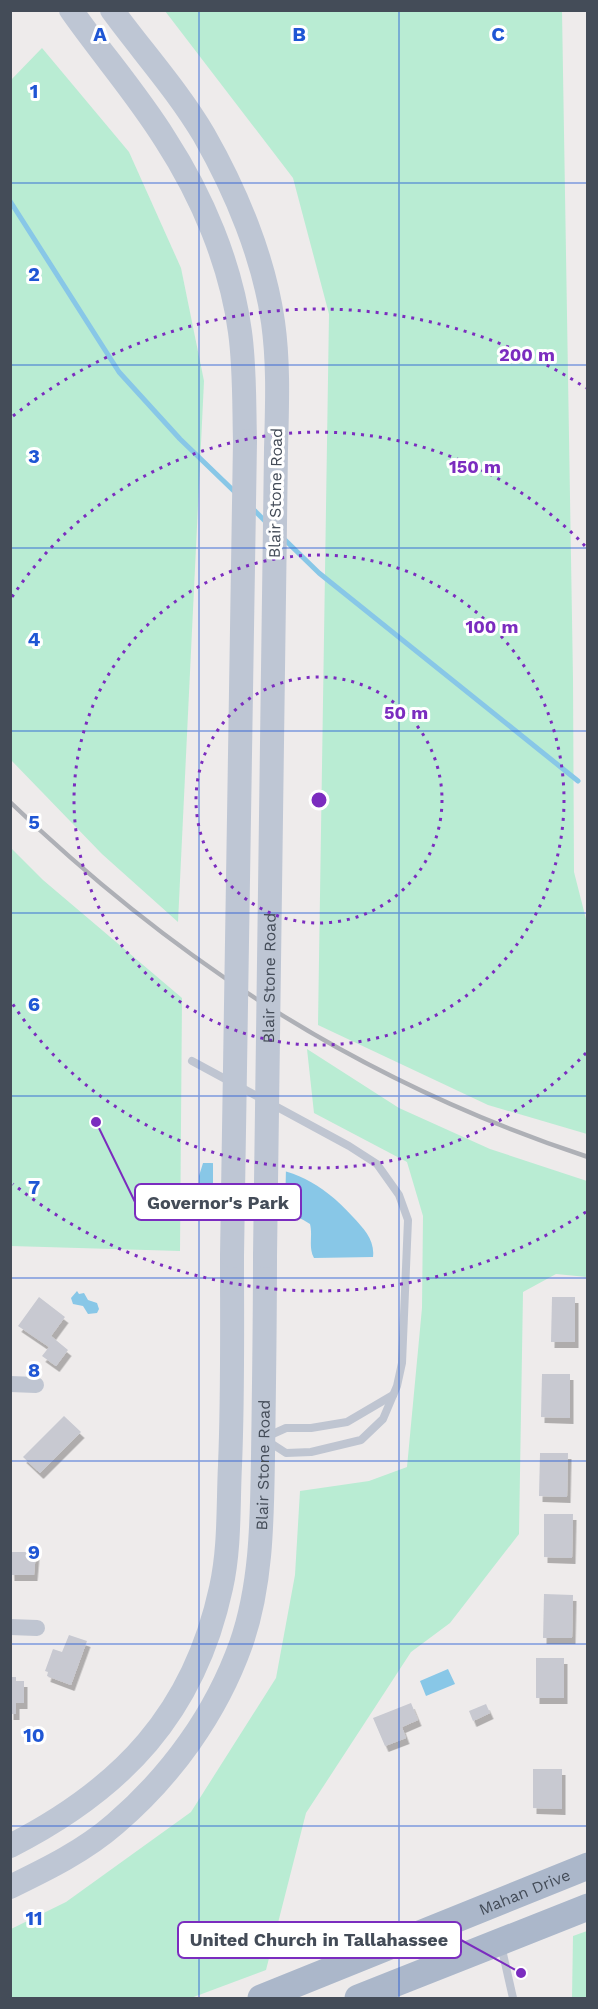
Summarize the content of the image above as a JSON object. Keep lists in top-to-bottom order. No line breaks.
{"streets":{"main road":["Blair Stone Road","Mahan Drive"]},"places":["Governor's Park","United Church in Tallahassee"],"grid":{"columns":["A","B","C"],"rows":["1","2","3","4","5","6","7","8","9","10","11"]},"rings":["200 m","150 m","100 m","50 m"]}
